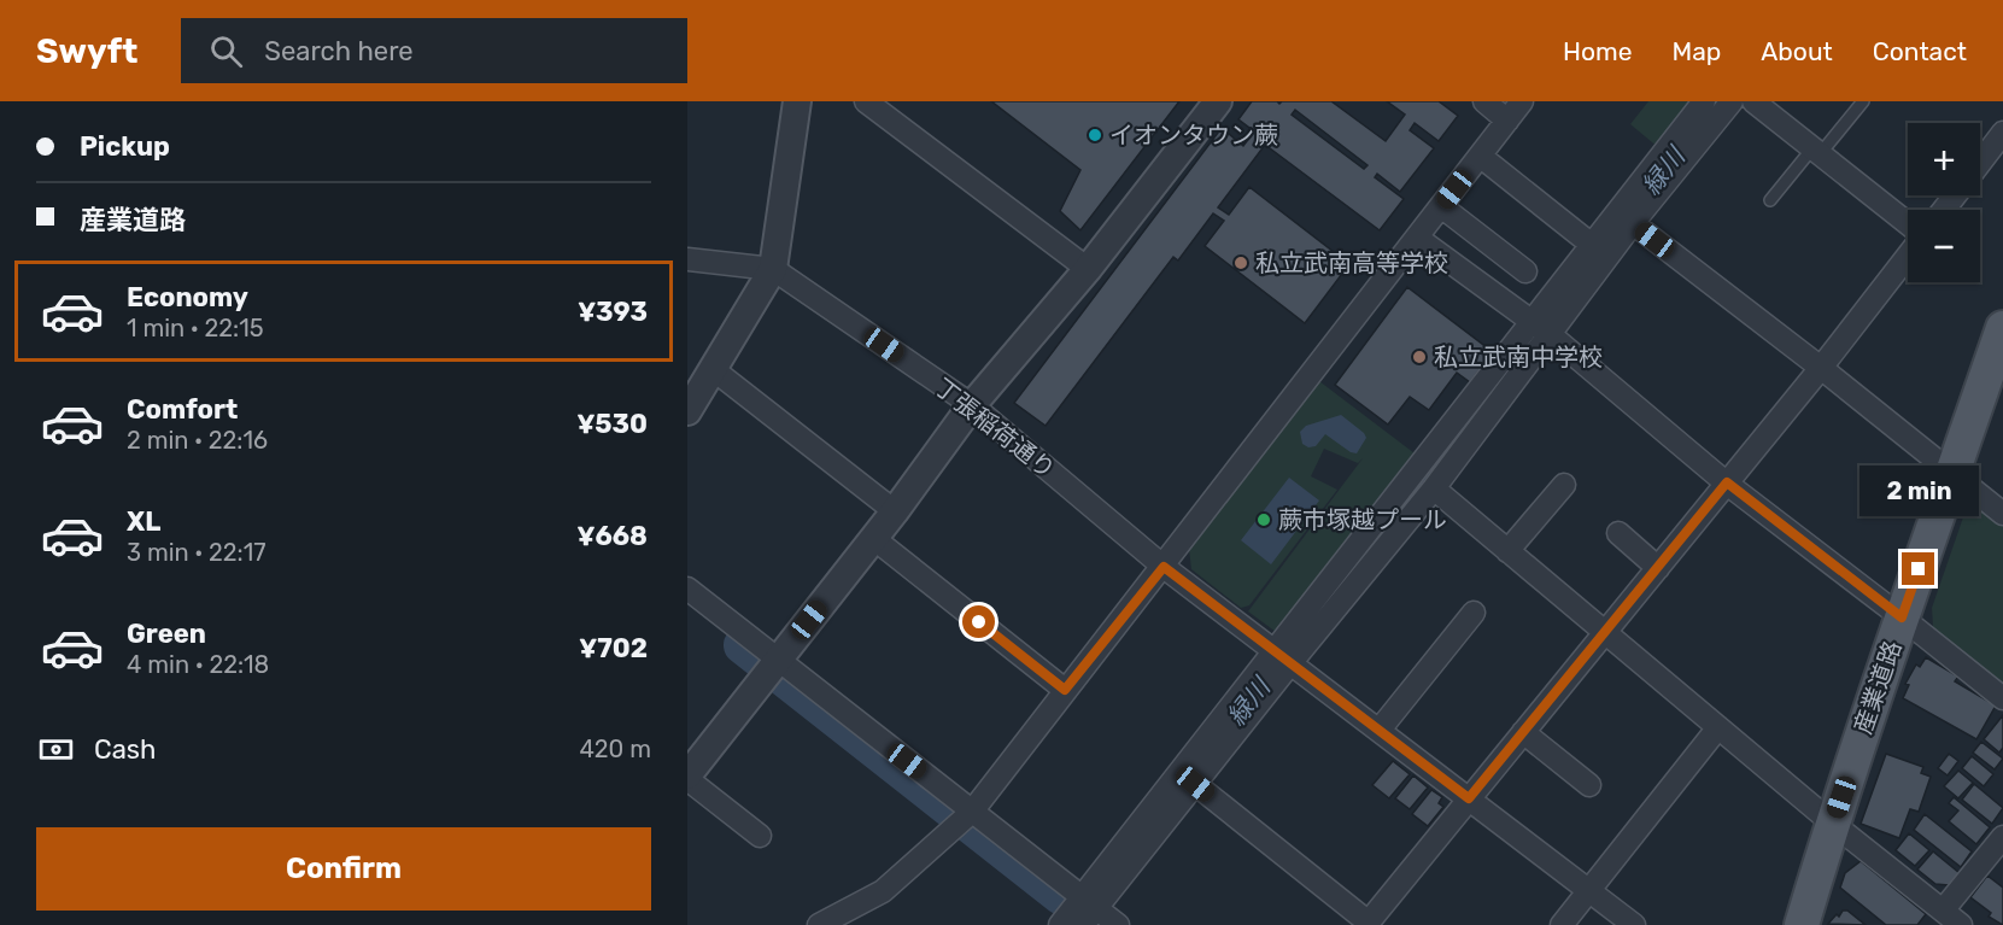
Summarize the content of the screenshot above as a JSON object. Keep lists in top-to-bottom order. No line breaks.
{"streets":{"main road":["産業道路"],"street":["丁張稲荷通り"]},"water":["緑川"],"places":["イオンタウン蕨","私立武南高等学校","私立武南中学校","蕨市塚越プール"],"page":{"header":"Swyft","search":"Search here","nav":["Home","Map","About","Contact"],"banner":["Pickup","産業道路"],"map_buttons":["+","−"],"list":[{"name":"Economy","note":"1 min · 22:15","value":"¥393"},{"name":"Comfort","note":"2 min · 22:16","value":"¥530"},{"name":"XL","note":"3 min · 22:17","value":"¥668"},{"name":"Green","note":"4 min · 22:18","value":"¥702"}],"bubble":"2 min","pay":["Cash","420 m"],"buttons":"Confirm"}}
